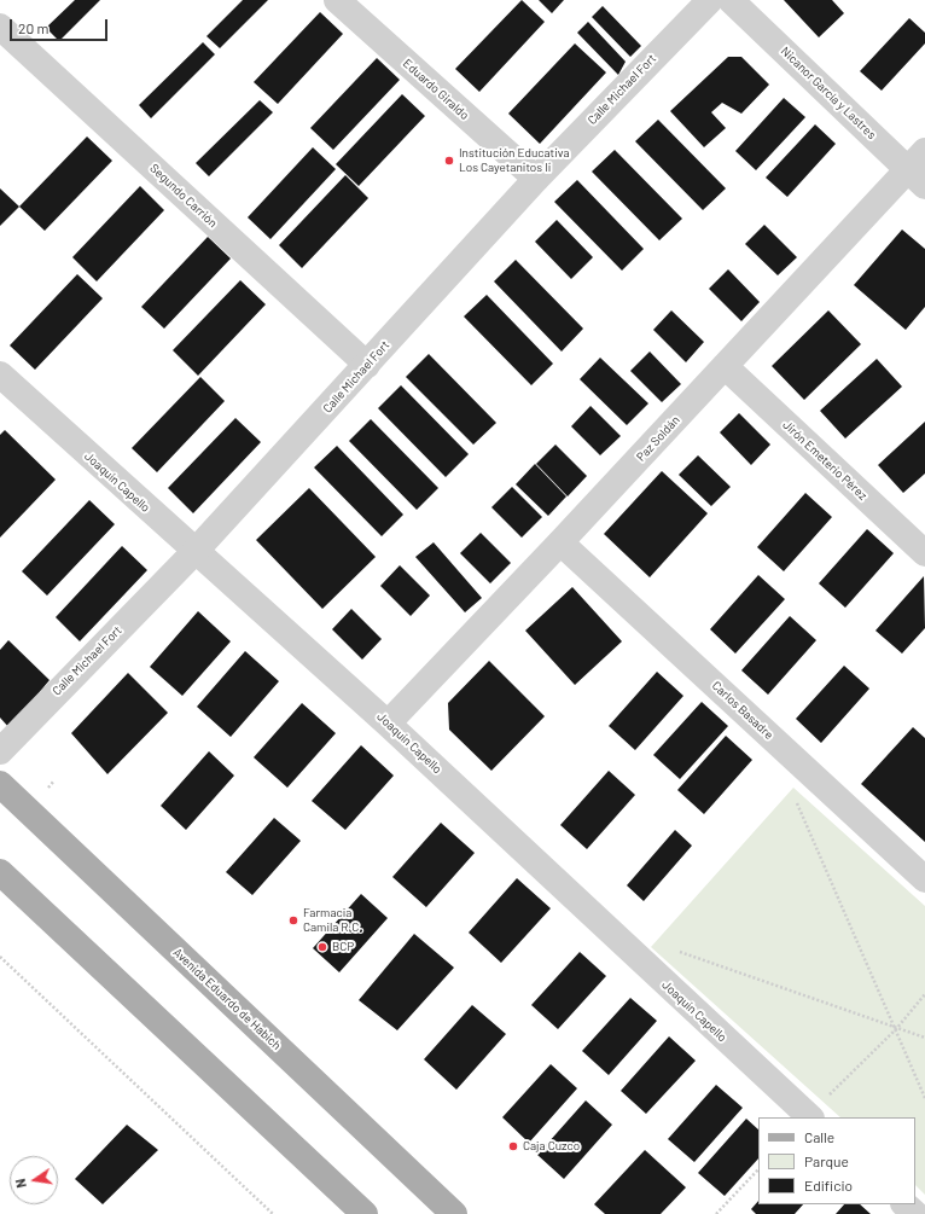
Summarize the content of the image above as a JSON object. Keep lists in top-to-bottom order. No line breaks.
{"streets":{"main road":["Avenida Eduardo de Habich"],"street":["Eduardo Giraldo","Calle Michael Fort","Nicanor García y Lastres","Segundo Carrión","Paz Soldán","Jirón Emeterio Pérez","Joaquín Capello","Carlos Basadre"]},"crossings":[["Eduardo Giraldo","Calle Michael Fort"],["Calle Michael Fort","Segundo Carrión"],["Calle Michael Fort","Joaquín Capello"],["Nicanor García y Lastres","Paz Soldán"],["Paz Soldán","Jirón Emeterio Pérez"],["Paz Soldán","Joaquín Capello"],["Paz Soldán","Carlos Basadre"]],"places":["Institución Educativa Los Cayetanitos Ii","Farmacia Camila R.C.","BCP","Caja Cuzco"],"legend":["Calle","Parque","Edificio"],"scale_bar":"20 m","north":"left"}
